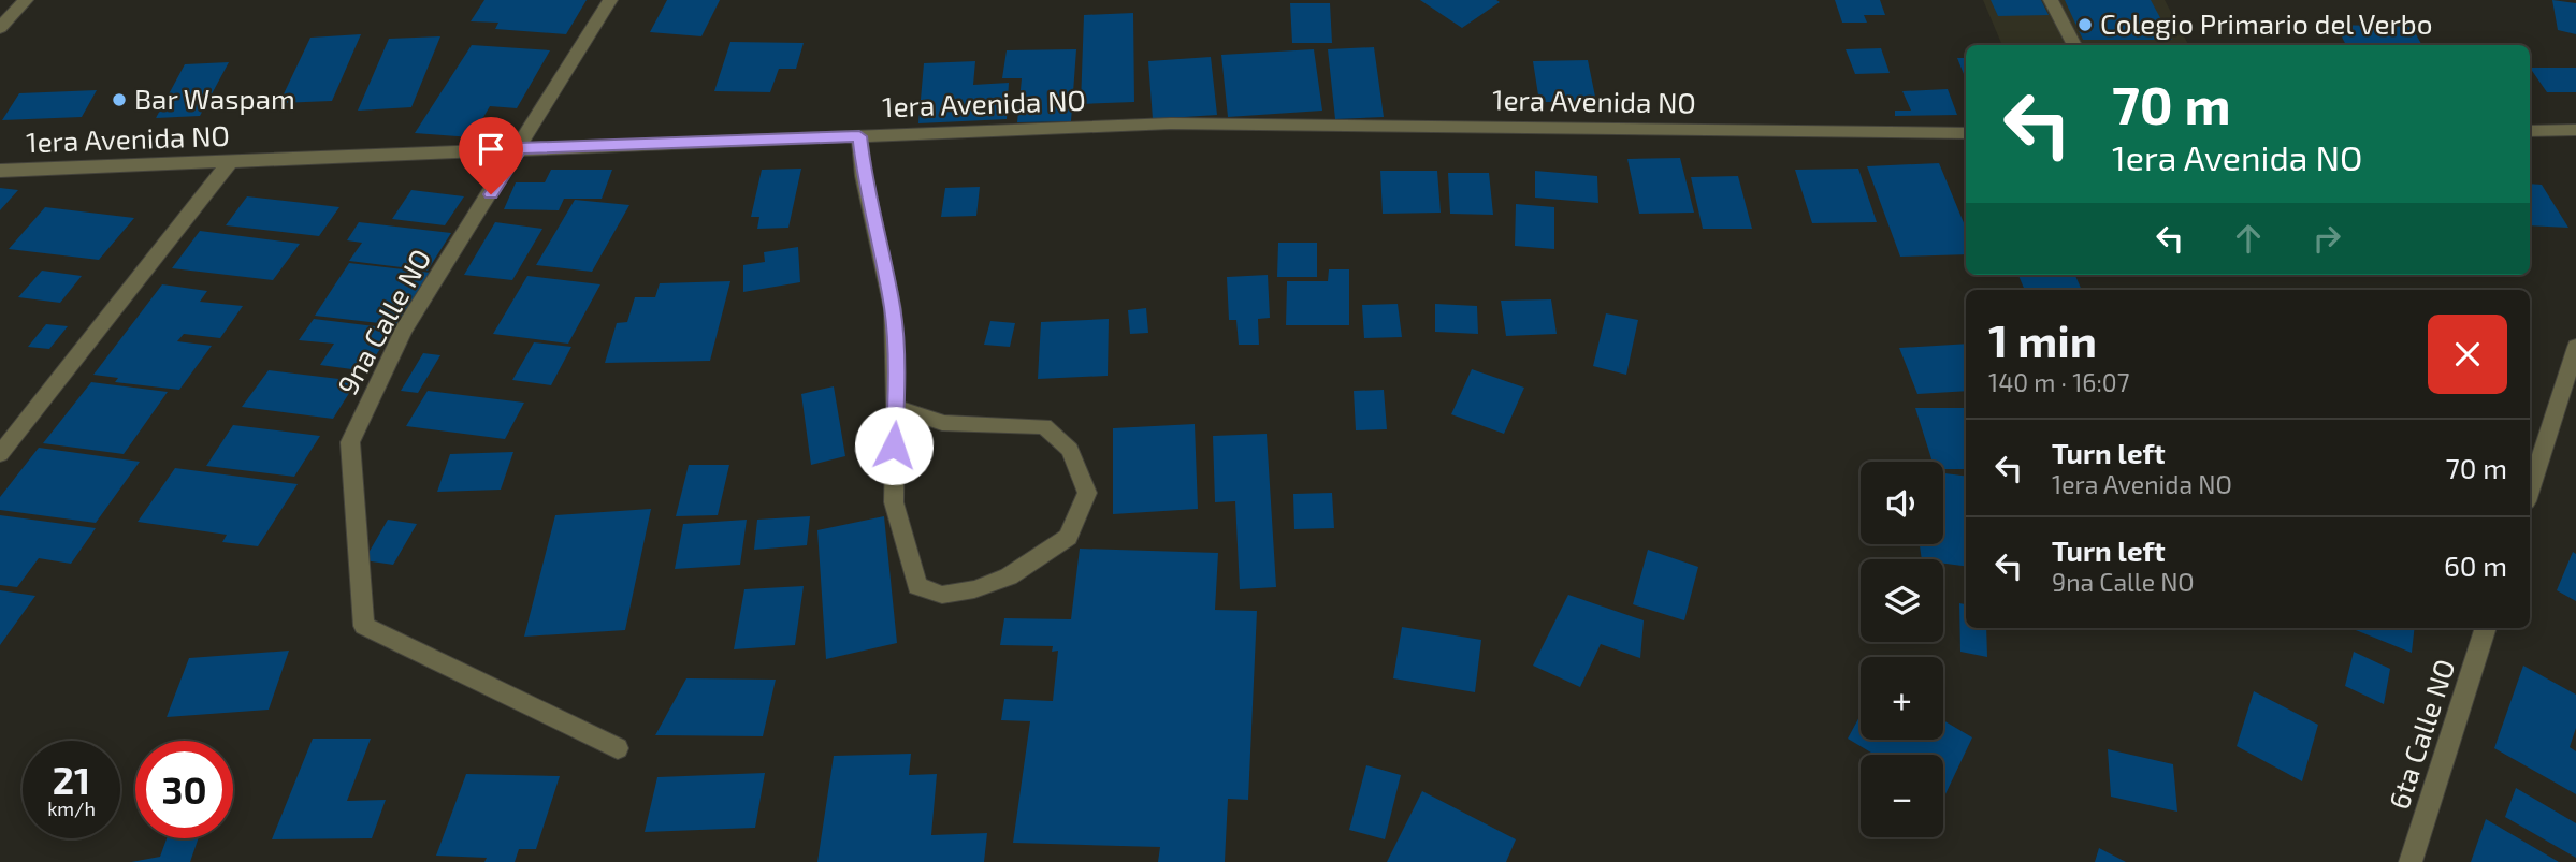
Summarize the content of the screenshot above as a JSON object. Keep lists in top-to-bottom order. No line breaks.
{"streets":{"street":["1era Avenida NO","9na Calle NO","6ta Calle NO"]},"crossings":[["1era Avenida NO","9na Calle NO"]],"places":["Colegio Primario del Verbo","Bar Waspam"],"page":{"turn":["70 m","1era Avenida NO"],"heading":["1 min","140 m · 16:07"],"list":[{"name":"Turn left","note":"1era Avenida NO","value":"70 m"},{"name":"Turn left","note":"9na Calle NO","value":"60 m"}],"map_buttons":["+","−"],"speed":"21 km/h","limit":"30"}}
